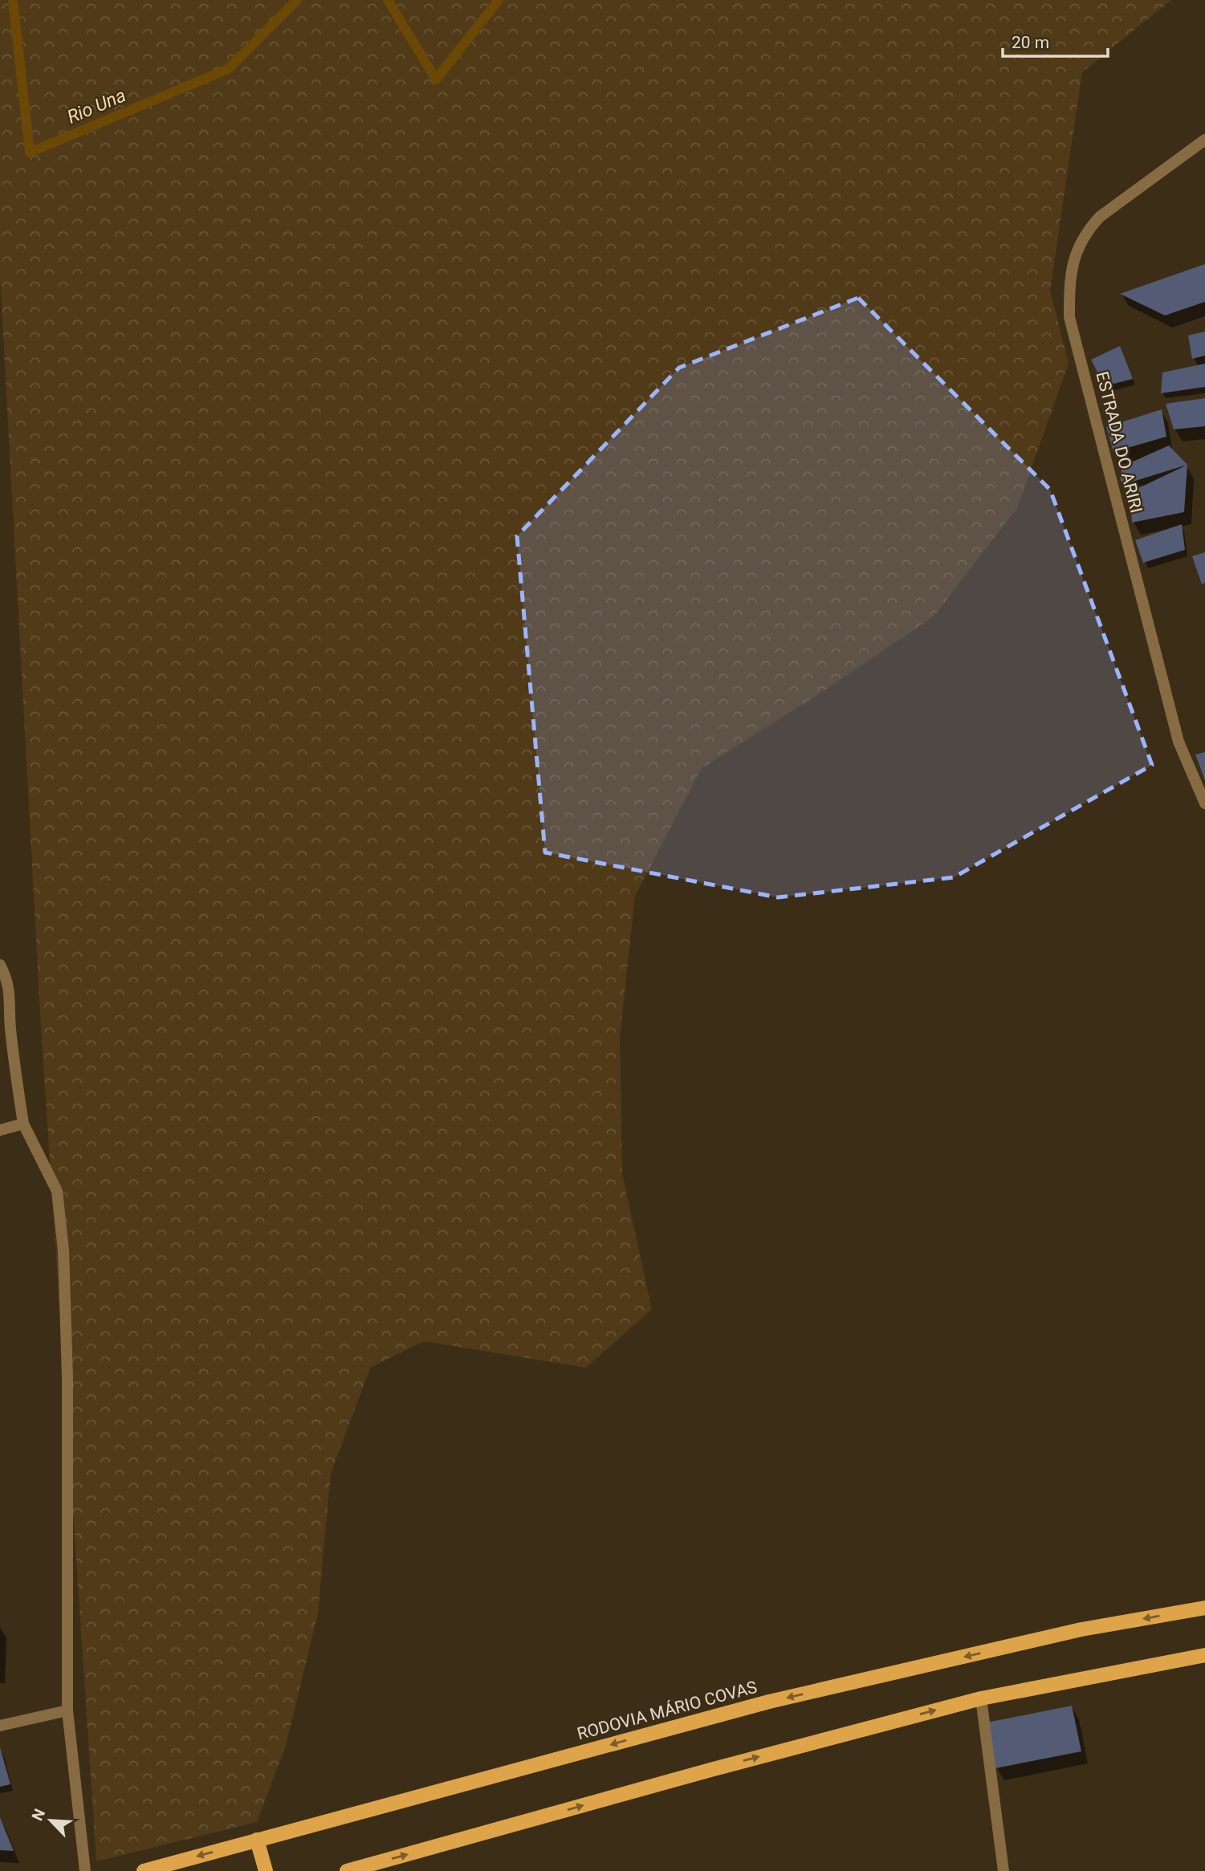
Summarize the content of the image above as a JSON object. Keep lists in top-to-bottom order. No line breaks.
{"streets":{"main road":["RODOVIA MÁRIO COVAS"],"street":["ESTRADA DO ARIRI"]},"water":["Rio Una"],"scale_bar":"20 m","north":"top left"}
